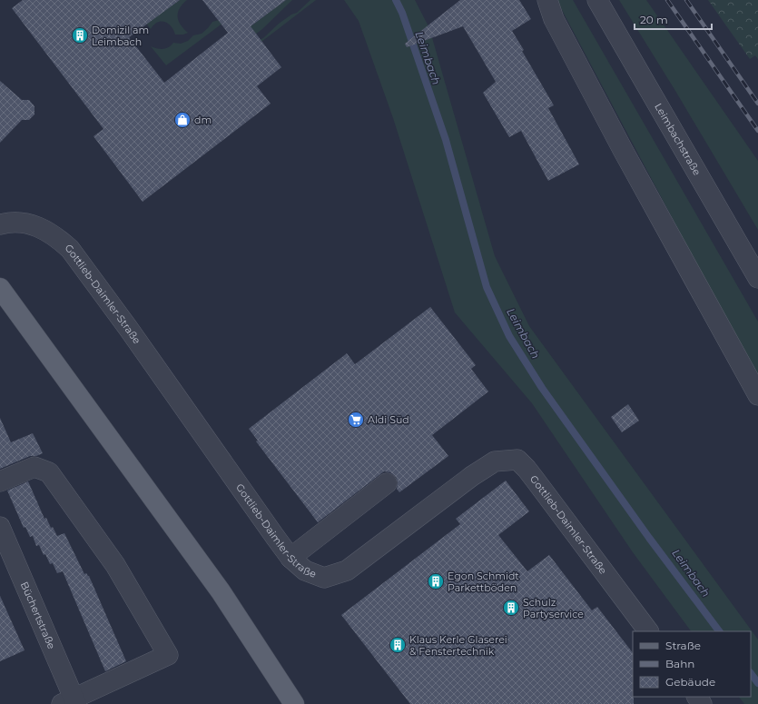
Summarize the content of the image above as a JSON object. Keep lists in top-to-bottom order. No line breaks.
{"streets":{"street":["Leimbachstraße","Gottlieb-Daimler-Straße","Büchertstraße"]},"water":["Leimbach"],"places":{"building":["Domizil am Leimbach","Egon Schmidt Parkettböden","Schulz Partyservice","Klaus Kerle Glaserei & Fenstertechnik"],"shop":["dm"],"supermarket":["Aldi Süd"]},"legend":["Straße","Bahn","Gebäude"],"scale_bar":"20 m"}
